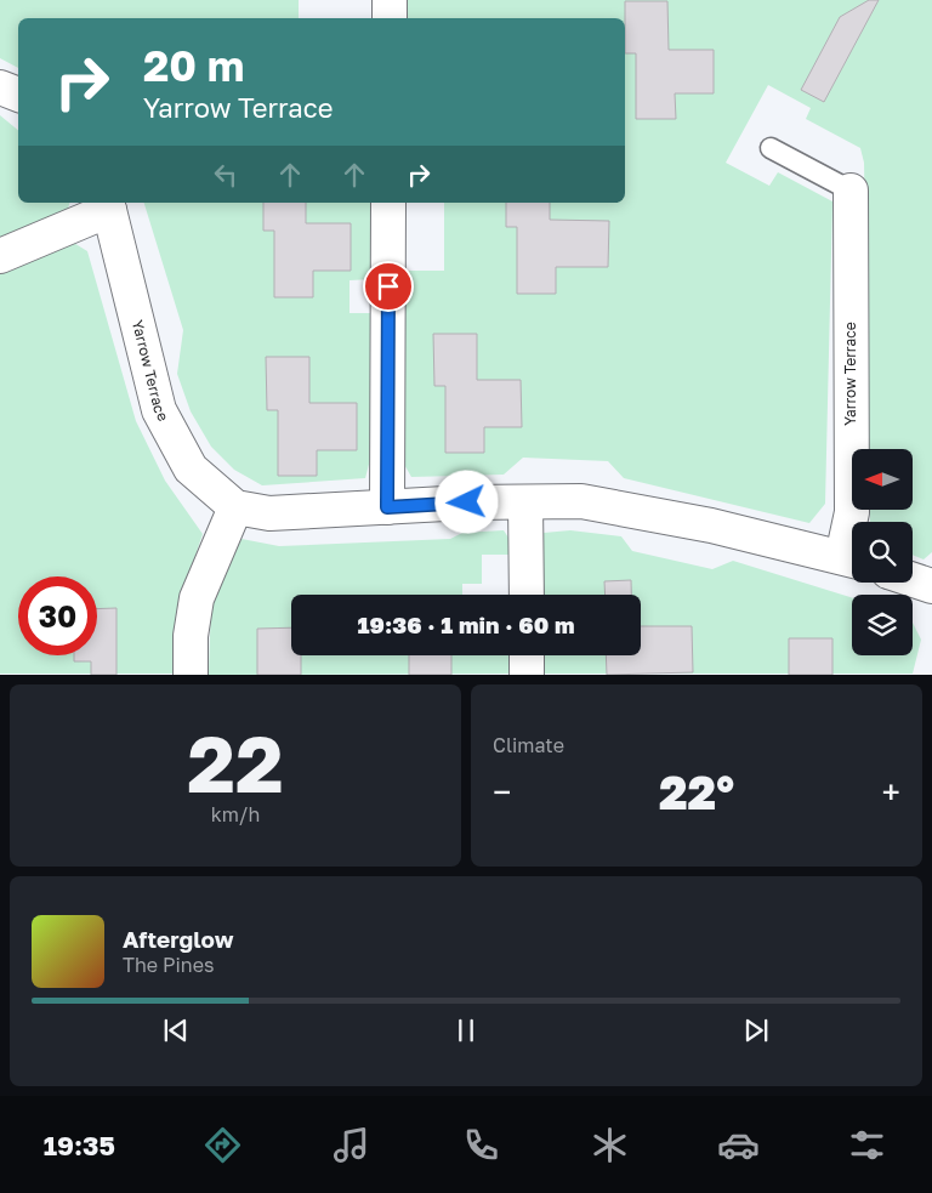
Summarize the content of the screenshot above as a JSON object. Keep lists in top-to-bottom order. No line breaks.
{"streets":{"street":["Yarrow Terrace"]},"north":"left","page":{"turn":["20 m","Yarrow Terrace"],"limit":"30","trip":"19:36 · 1 min · 60 m","tile":[["22","km/h"],"Climate"],"heat":["−","22°","+"],"song":["Afterglow","The Pines"],"tabs":"19:35"}}
